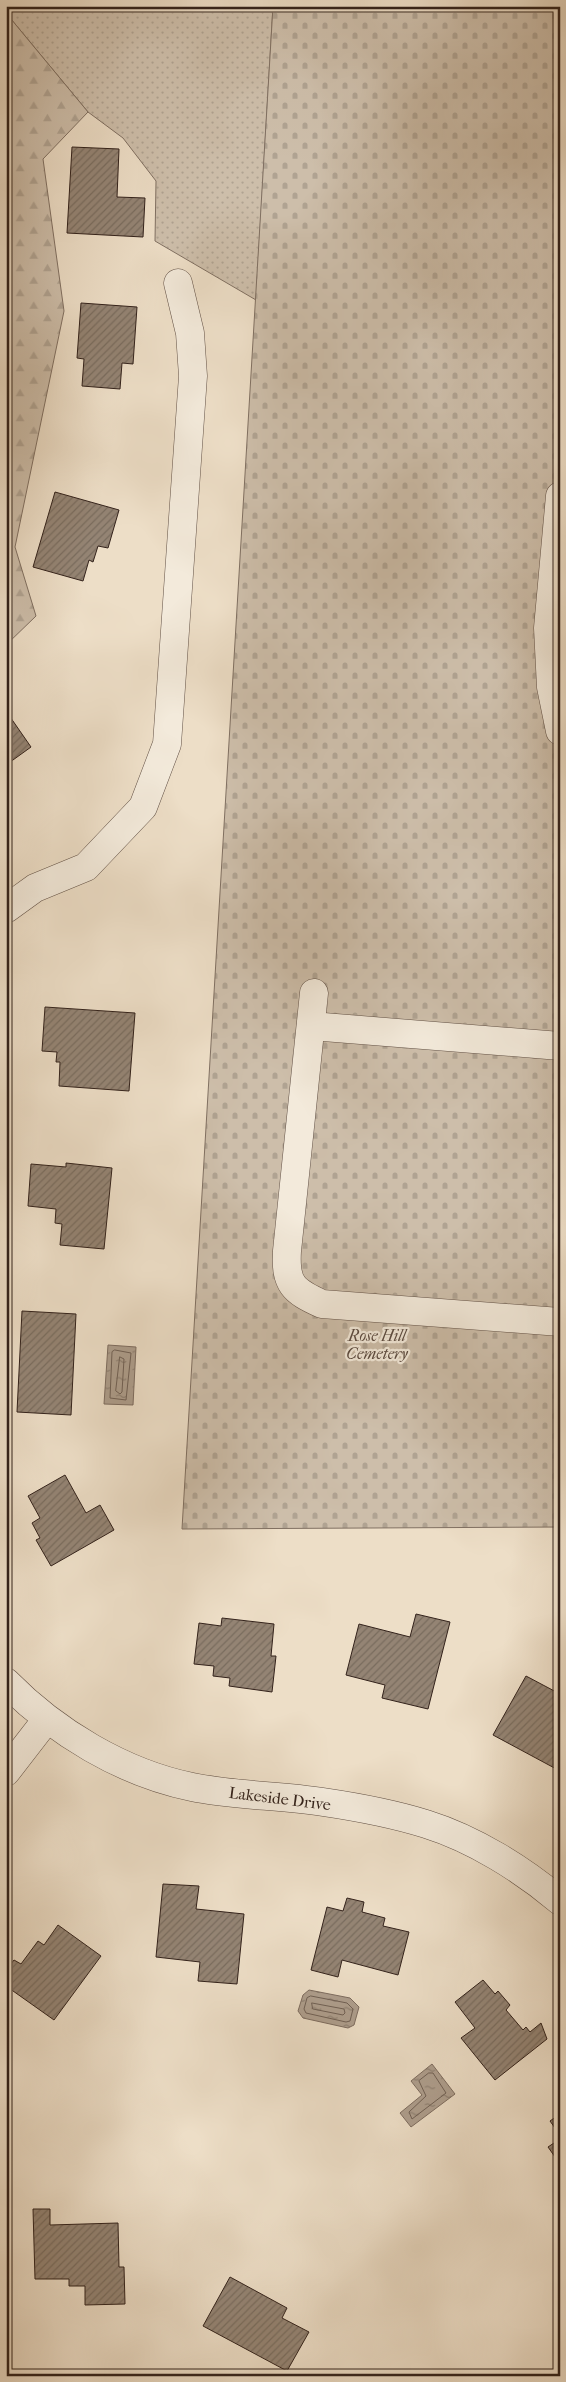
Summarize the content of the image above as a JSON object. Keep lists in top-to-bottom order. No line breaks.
{"streets":{"street":["Lakeside Drive"]},"parks":["Rose Hill Cemetery"]}
